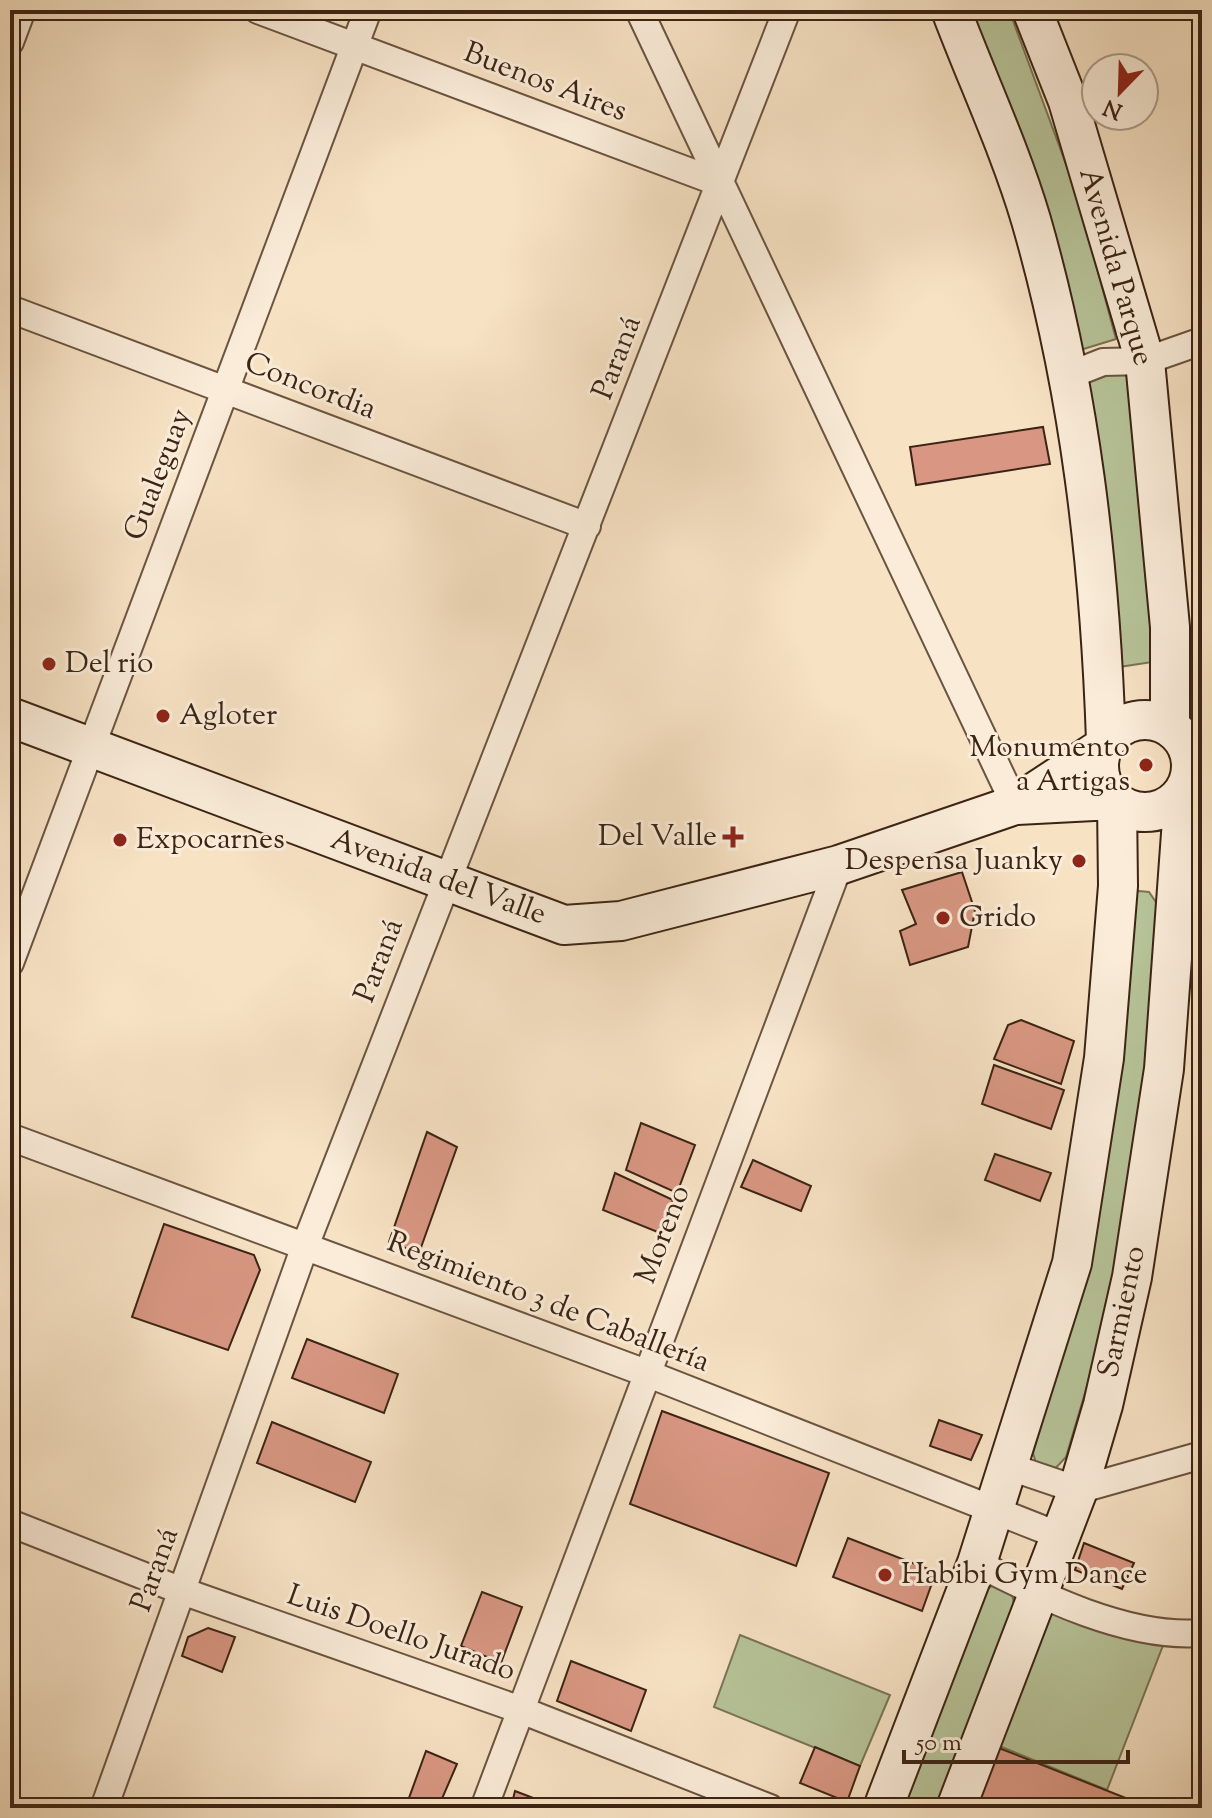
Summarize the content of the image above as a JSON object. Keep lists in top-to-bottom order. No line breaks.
{"streets":{"main road":["Avenida Parque","Avenida del Valle","Sarmiento"],"street":["Buenos Aires","Paraná","Concordia","Gualeguay","Moreno","Regimiento 3 de Caballería","Luis Doello Jurado"]},"crossings":[["Buenos Aires","Paraná"],["Buenos Aires","Gualeguay"],["Avenida Parque","Sarmiento"],["Paraná","Concordia"],["Paraná","Avenida del Valle"],["Paraná","Regimiento 3 de Caballería"],["Paraná","Luis Doello Jurado"],["Concordia","Gualeguay"],["Gualeguay","Avenida del Valle"],["Avenida del Valle","Moreno"],["Moreno","Regimiento 3 de Caballería"],["Moreno","Luis Doello Jurado"],["Regimiento 3 de Caballería","Sarmiento"]],"places":{"other":["Del rio","Agloter","Monumento a Artigas","Expocarnes","Despensa Juanky","Grido","Habibi Gym Dance"],"health":["Del Valle"]},"scale_bar":"50 m","north":"bottom left"}
